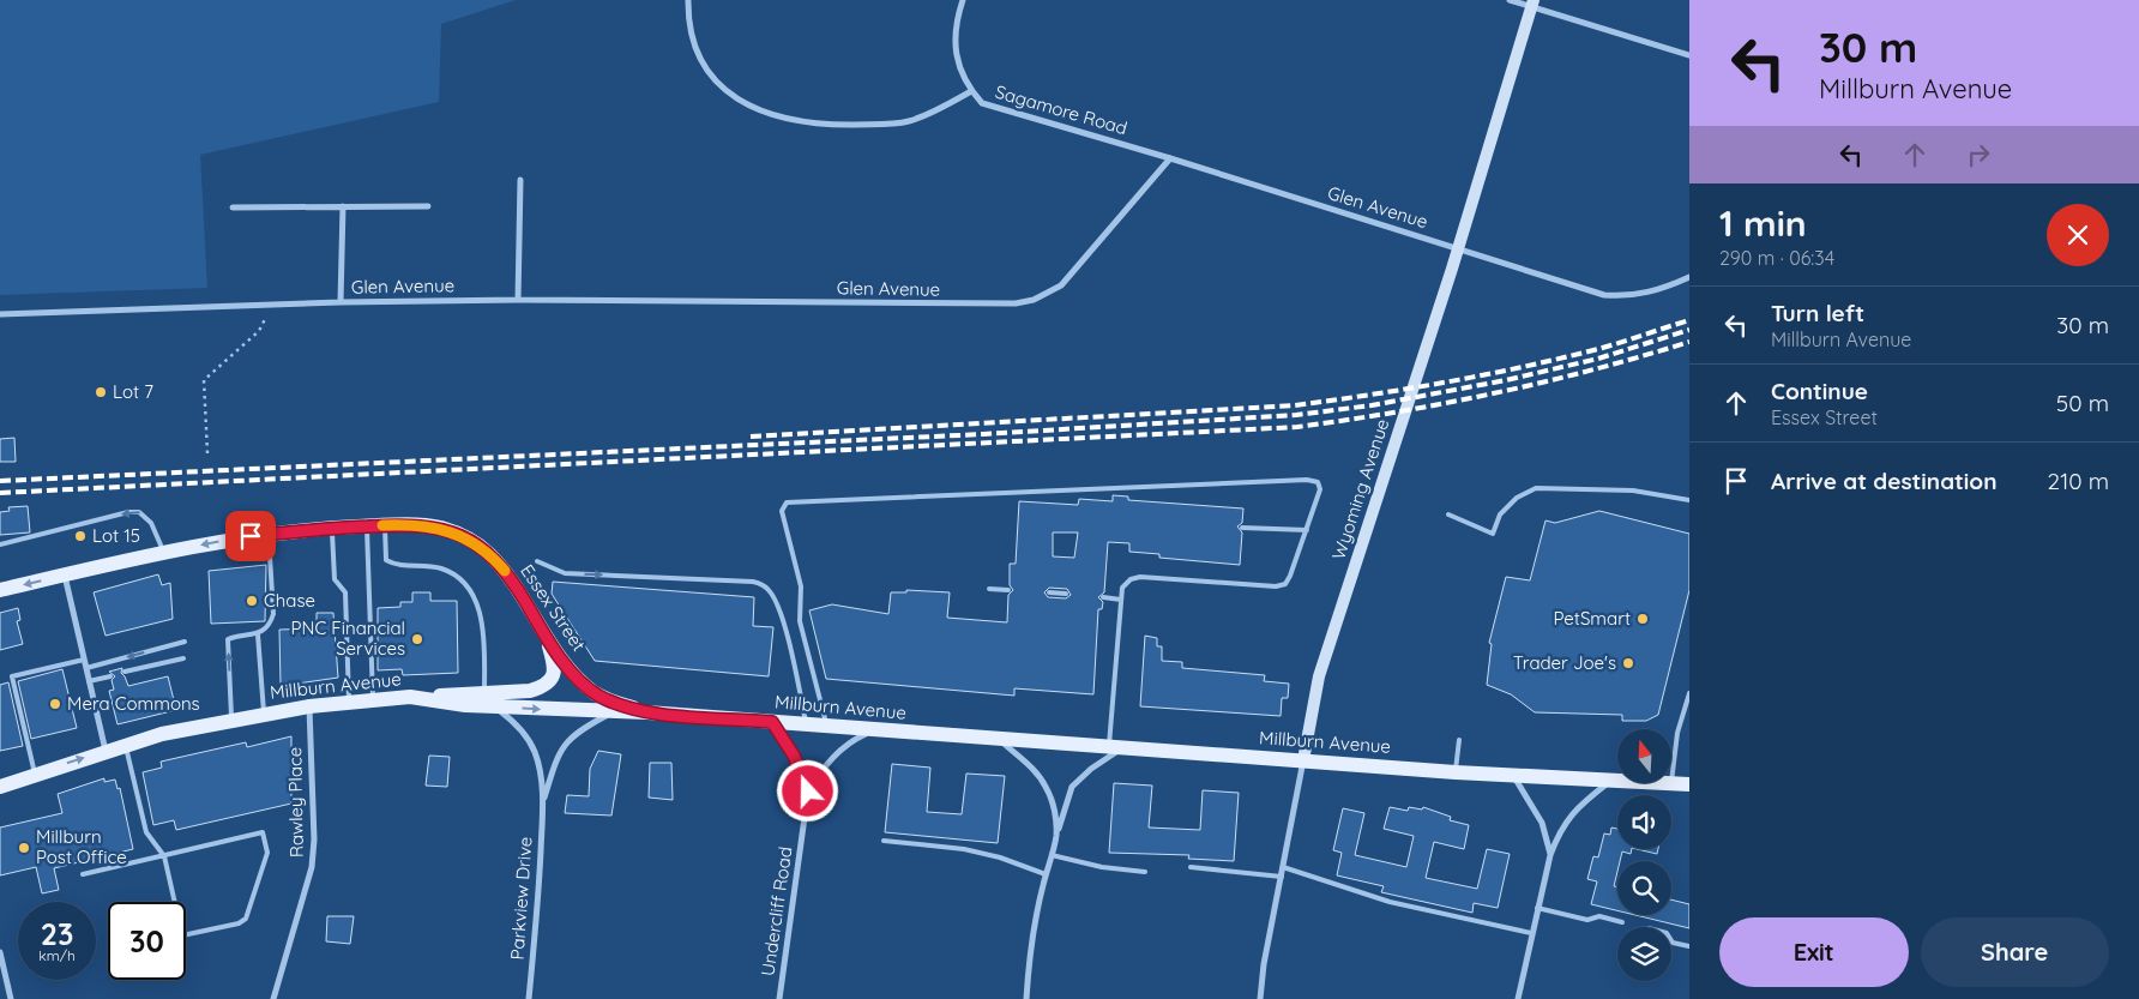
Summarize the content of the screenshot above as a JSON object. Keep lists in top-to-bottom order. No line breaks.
{"streets":{"main road":["Wyoming Avenue","Essex Street","Millburn Avenue"],"street":["Sagamore Road","Glen Avenue","Rawley Place","Parkview Drive","Undercliff Road"]},"crossings":[["Sagamore Road","Glen Avenue"],["Glen Avenue","Wyoming Avenue"],["Wyoming Avenue","Millburn Avenue"],["Essex Street","Millburn Avenue"],["Millburn Avenue","Rawley Place"],["Millburn Avenue","Parkview Drive"],["Millburn Avenue","Undercliff Road"]],"places":["Lot 7","Lot 15","Chase","PetSmart","PNC Financial Services","Trader Joe's","Mera Commons","Millburn Post Office"],"north":"top","page":{"turn":["30 m","Millburn Avenue"],"heading":["1 min","290 m · 06:34"],"list":[{"name":"Turn left","note":"Millburn Avenue","value":"30 m"},{"name":"Continue","note":"Essex Street","value":"50 m"},{"name":"Arrive at destination","value":"210 m"}],"speed":"23 km/h","limit":"30","buttons":["Exit","Share"]}}
